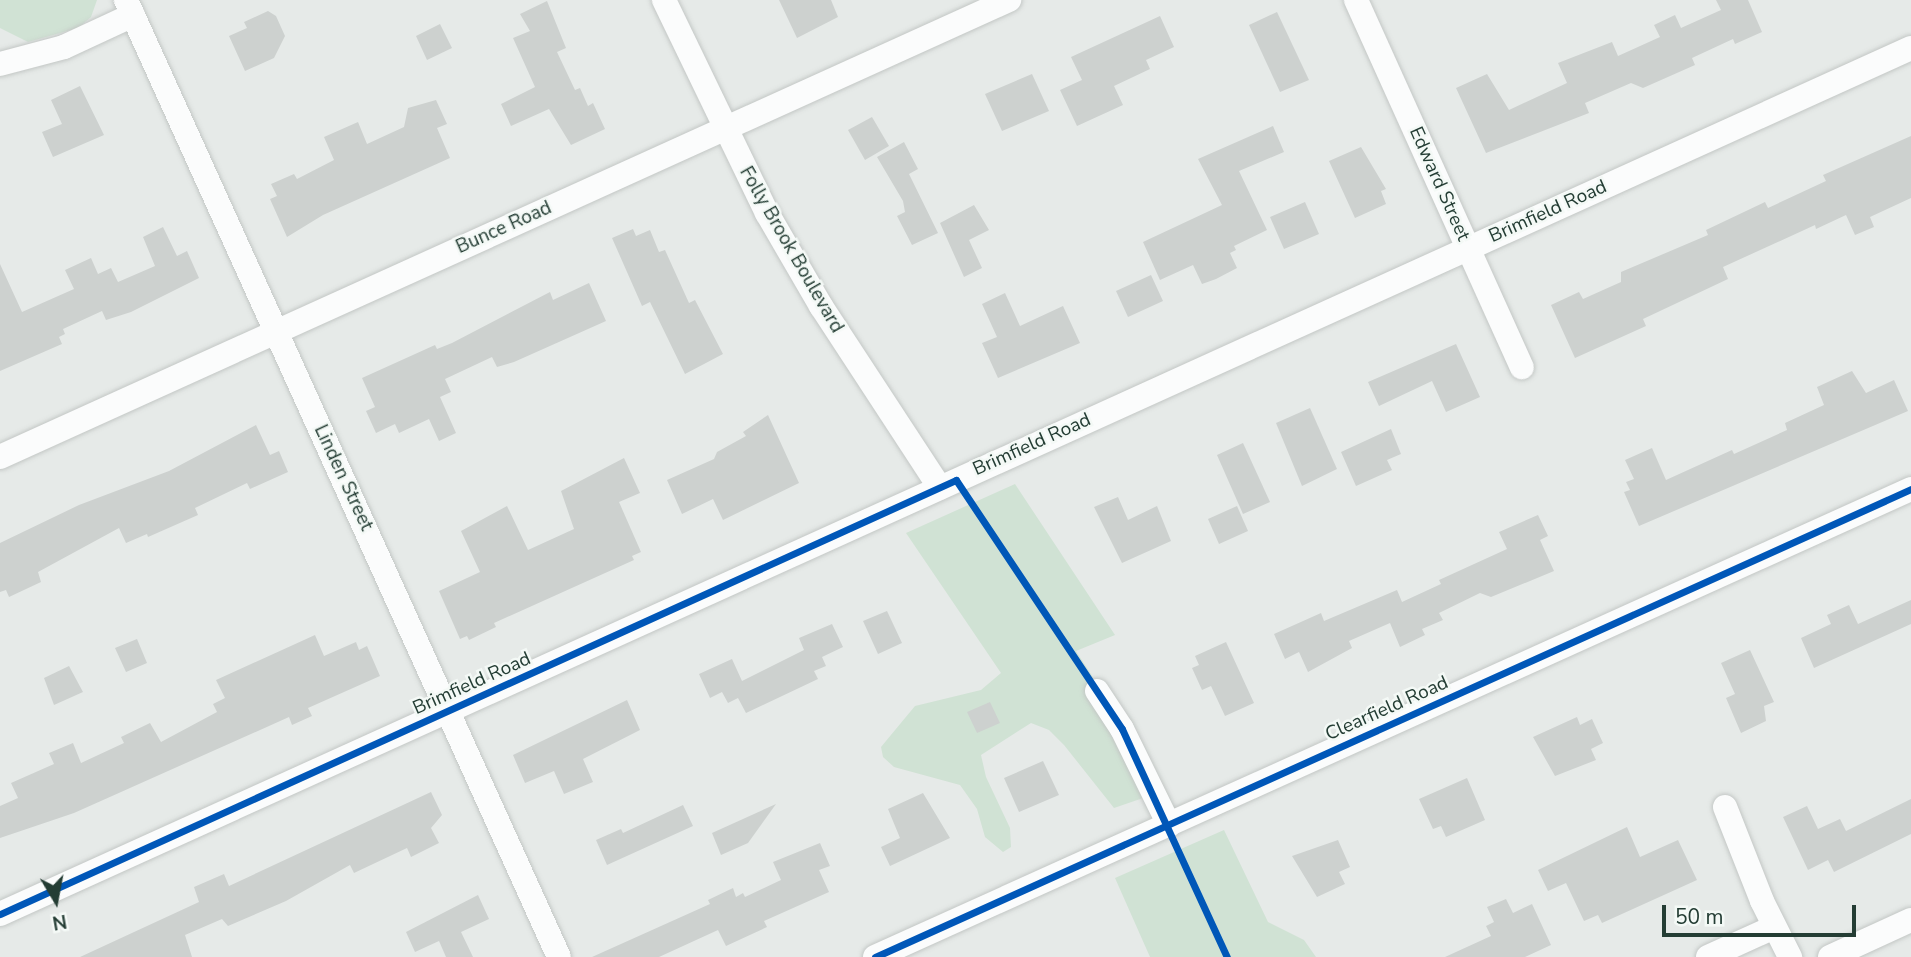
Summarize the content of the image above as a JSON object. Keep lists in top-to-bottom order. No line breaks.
{"streets":{"street":["Edward Street","Brimfield Road","Bunce Road","Folly Brook Boulevard","Linden Street","Clearfield Road"]},"crossings":[["Edward Street","Brimfield Road"],["Brimfield Road","Folly Brook Boulevard"],["Brimfield Road","Linden Street"],["Bunce Road","Folly Brook Boulevard"],["Bunce Road","Linden Street"]],"scale_bar":"50 m","north":"bottom"}
